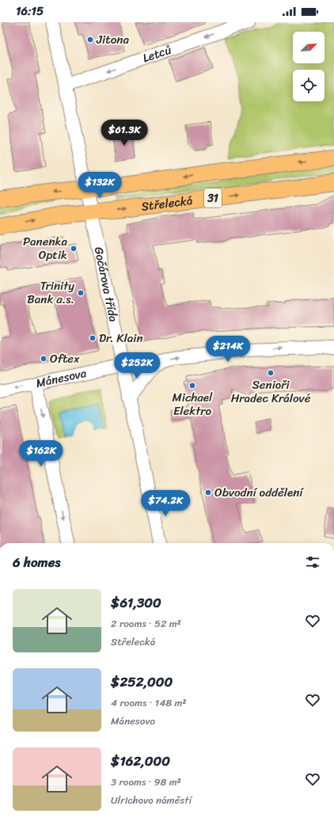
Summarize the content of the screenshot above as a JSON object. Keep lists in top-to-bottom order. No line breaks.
{"streets":{"main road":["31","Střelecká"],"street":["Letců","Gočárova třída","Mánesova"]},"crossings":[["Letců","Gočárova třída"],["Střelecká","Gočárova třída"],["Gočárova třída","Mánesova"]],"one_way":["Letců"],"places":["Jitona","Panenka Optik","Trinity Bank a.s.","Dr. Klain","Oftex","Senioři Hradec Králové","Michael Elektro","Obvodní oddělení"],"north":"top right","page":{"status":"16:15","price":["$61.3K","$132K","$214K","$252K","$162K","$74.2K"],"heading":"6 homes","list":[{"name":"$61,300","note":"2 rooms · 52 m² · Střelecká"},{"name":"$252,000","note":"4 rooms · 148 m² · Mánesova"},{"name":"$162,000","note":"3 rooms · 98 m² · Ulrichovo náměstí"}]}}
